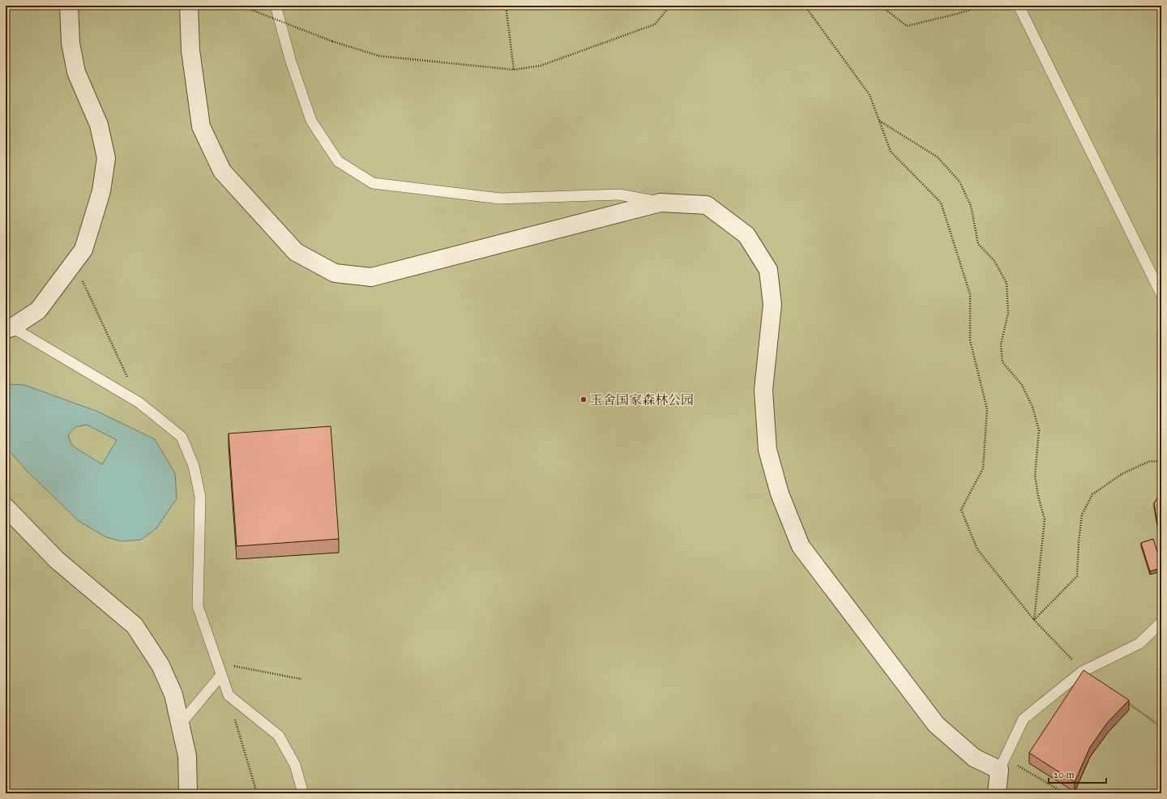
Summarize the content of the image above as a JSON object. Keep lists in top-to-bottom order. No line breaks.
{"places":["玉舍国家森林公园"],"scale_bar":"20 m"}
